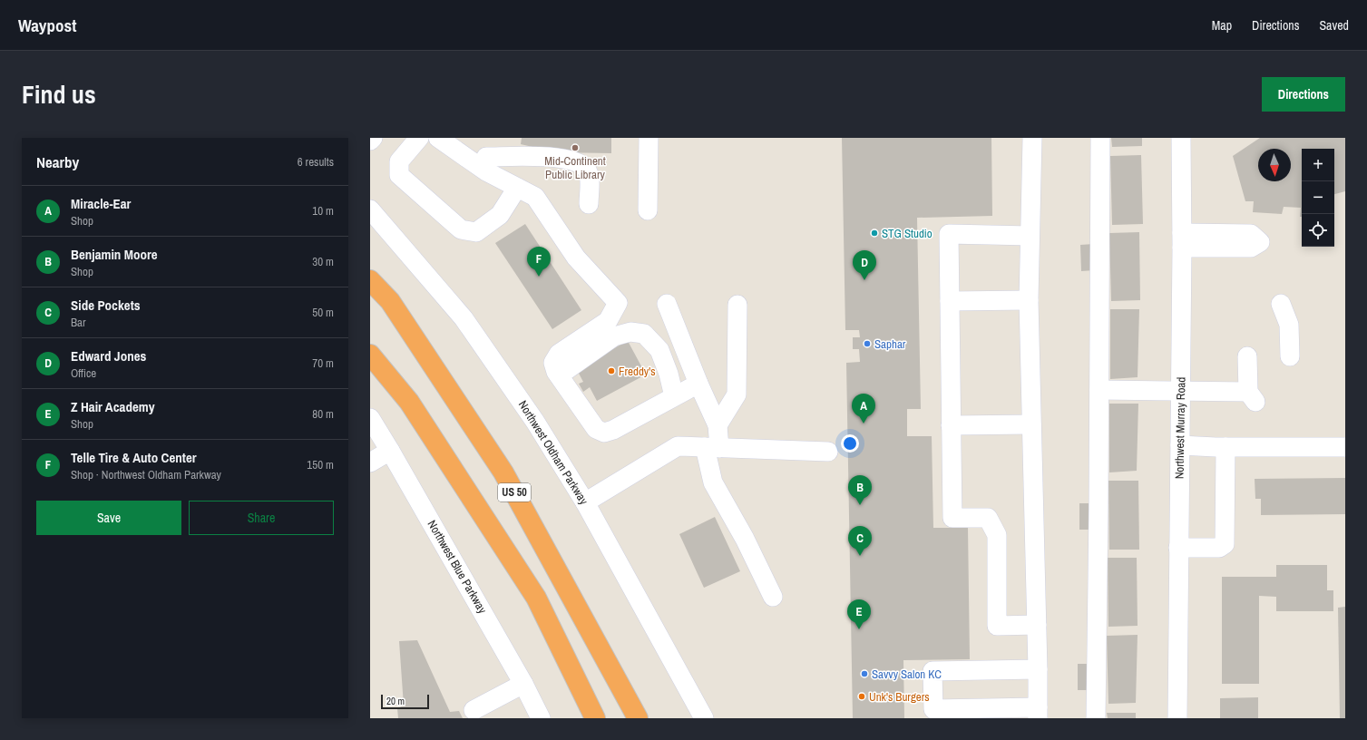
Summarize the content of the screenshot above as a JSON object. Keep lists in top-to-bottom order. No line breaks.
{"streets":{"highway":["US 50"],"street":["Northwest Murray Road","Northwest Oldham Parkway","Northwest Blue Parkway"]},"places":["Mid-Continent Public Library","STG Studio","Saphar","Freddy's","Savvy Salon KC","Unk's Burgers"],"scale_bar":"20 m","north":"bottom","page":{"header":"Waypost","nav":["Map","Directions","Saved"],"title":"Find us","buttons":["Directions",["Save","Share"]],"heading":["Nearby","6 results"],"map_buttons":["+","−"],"list":[{"mark":"A","name":"Miracle-Ear","note":"Shop","value":"10 m"},{"mark":"B","name":"Benjamin Moore","note":"Shop","value":"30 m"},{"mark":"C","name":"Side Pockets","note":"Bar","value":"50 m"},{"mark":"D","name":"Edward Jones","note":"Office","value":"70 m"},{"mark":"E","name":"Z Hair Academy","note":"Shop","value":"80 m"},{"mark":"F","name":"Telle Tire & Auto Center","note":"Shop · Northwest Oldham Parkway","value":"150 m"}],"pins":["F","D","A","B","C","E"],"scale":"20 m"}}
